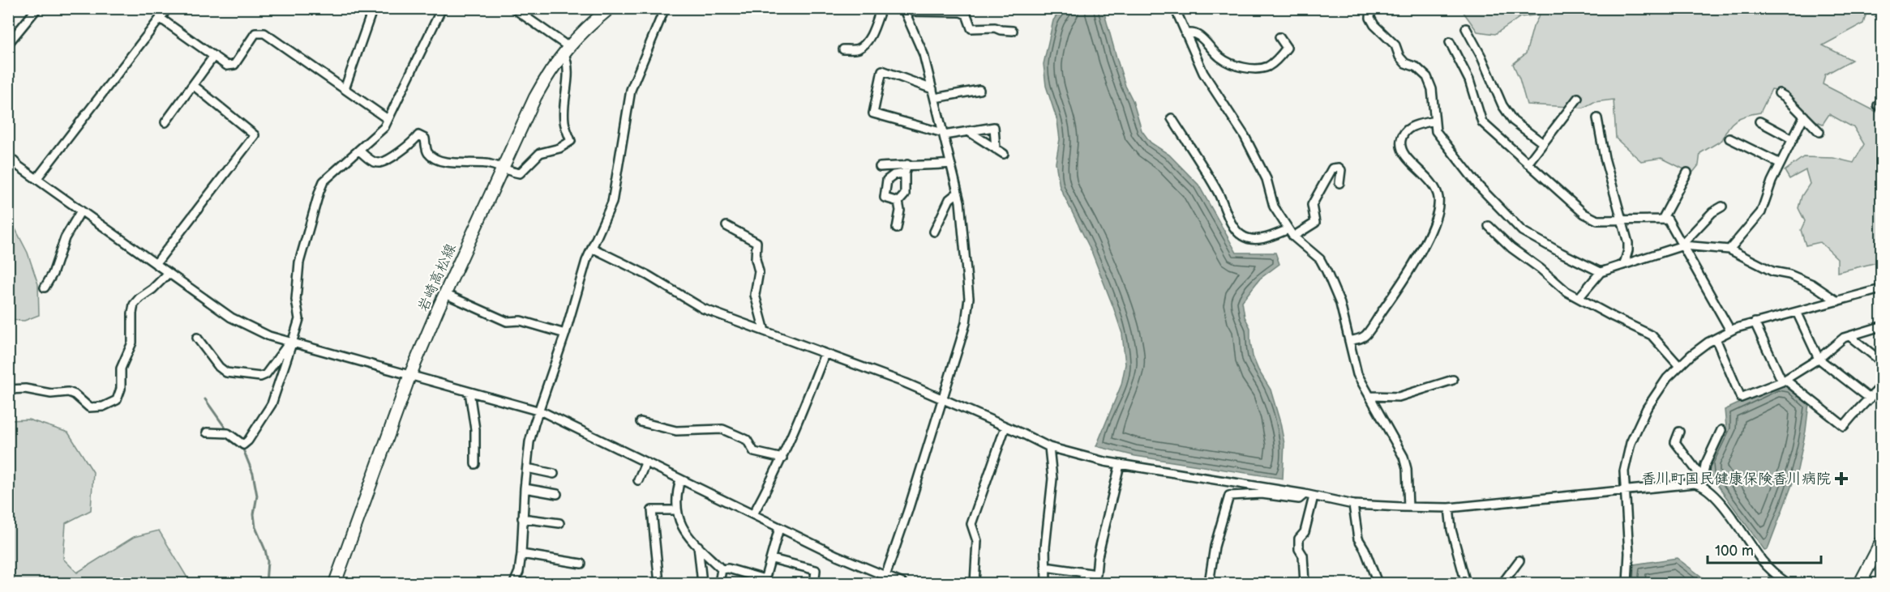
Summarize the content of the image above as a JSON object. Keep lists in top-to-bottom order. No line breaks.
{"streets":{"main road":["岩崎高松線"]},"places":{"health":["香川町国民健康保険香川病院"]},"scale_bar":"100 m"}
